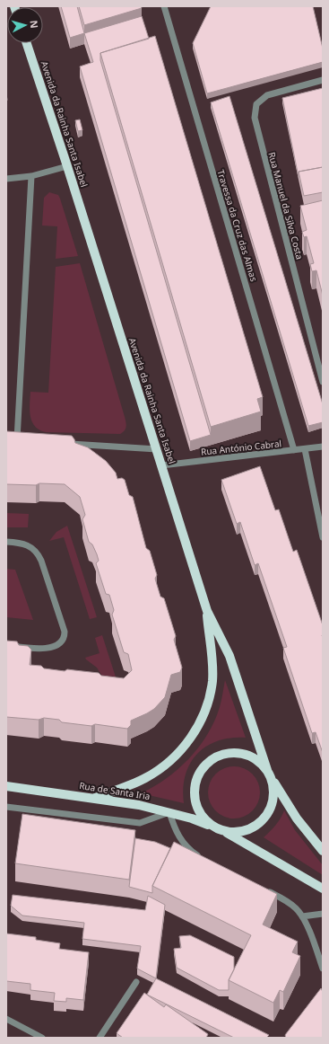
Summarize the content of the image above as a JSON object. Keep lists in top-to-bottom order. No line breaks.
{"streets":{"main road":["Avenida da Rainha Santa Isabel","Rua de Santa Iria"],"street":["Rua Manuel da Silva Costa","Travessa da Cruz das Almas","Rua António Cabral"]},"crossings":[["Avenida da Rainha Santa Isabel","Rua António Cabral"],["Avenida da Rainha Santa Isabel","Rua de Santa Iria"],["Travessa da Cruz das Almas","Rua António Cabral"]],"north":"right"}
